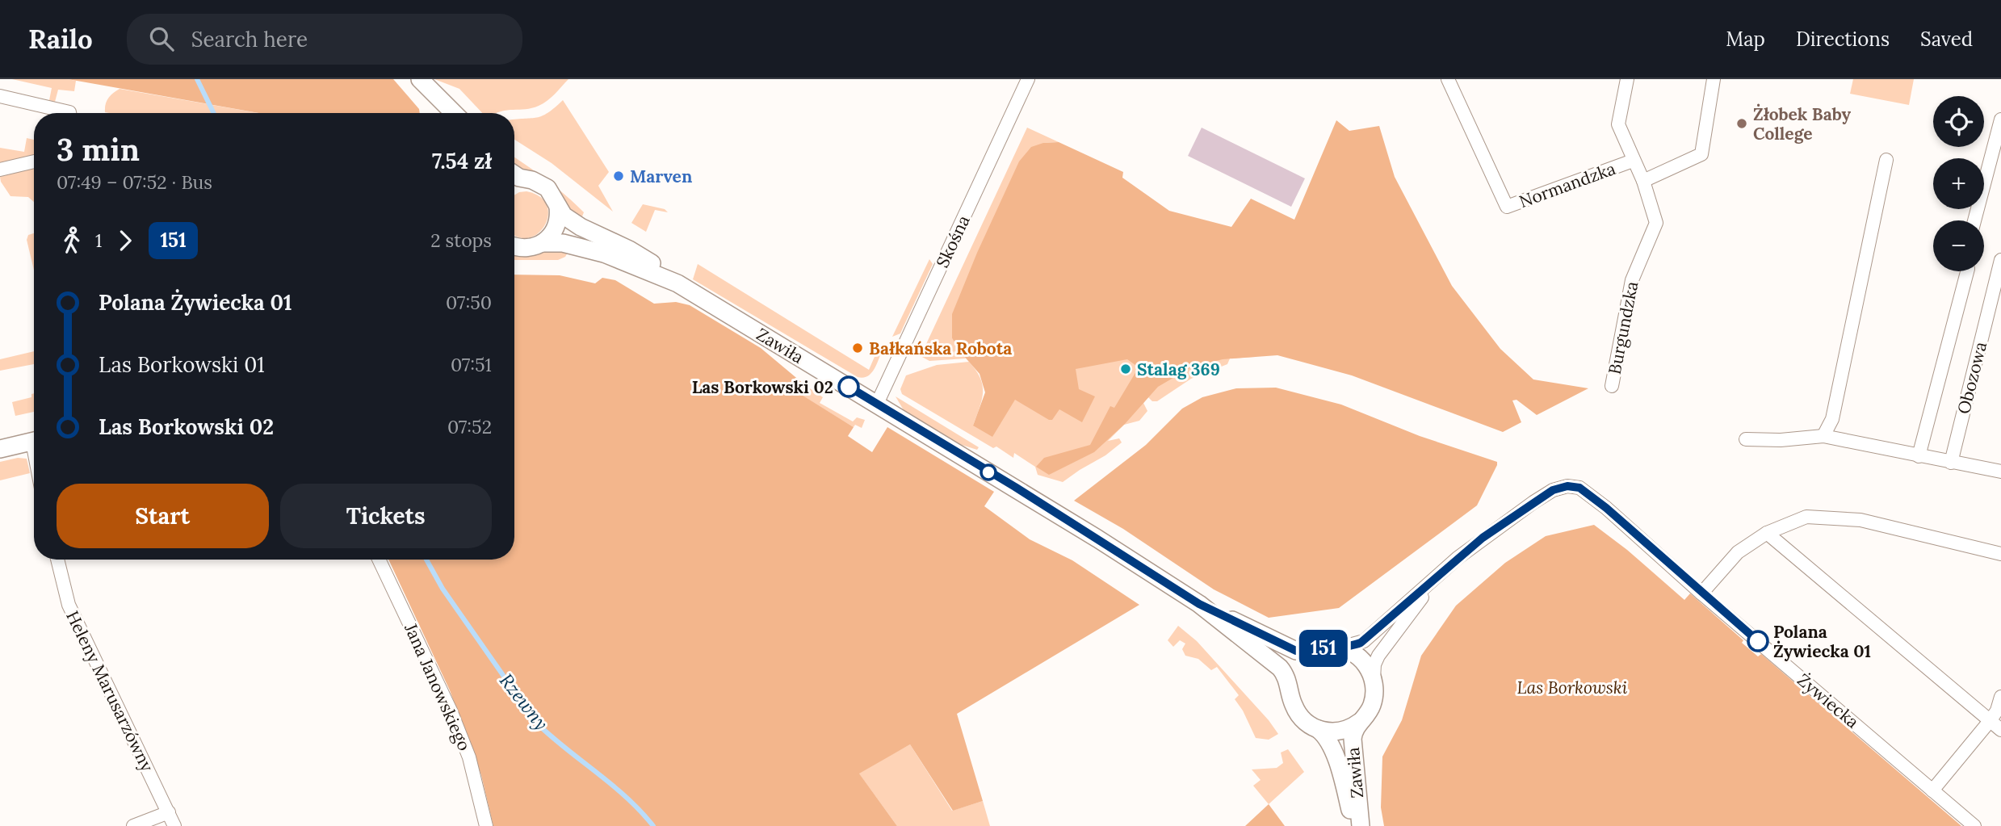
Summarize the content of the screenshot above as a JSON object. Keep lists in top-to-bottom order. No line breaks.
{"streets":{"street":["Normandzka","Skośna","Burgundzka","Zawiła","Obozowa","Jana Janowskiego","Heleny Marusarzówny","Żywiecka"]},"crossings":[["Normandzka","Burgundzka"],["Skośna","Zawiła"]],"water":["Rzewny"],"parks":["Las Borkowski"],"places":["Żłobek Baby College","Marven","Bałkańska Robota","Stalag 369","Las Borkowski 02","Polana Żywiecka 01"],"lines":["bus line 151"],"page":{"header":"Railo","search":"Search here","nav":["Map","Directions","Saved"],"on_map":"151","map_buttons":["+","−"],"heading":["3 min","07:49 – 07:52 · Bus","7.54 zł"],"legs":["1","151","2 stops"],"list":[{"name":"Polana Żywiecka 01","value":"07:50"},{"name":"Las Borkowski 01","value":"07:51"},{"name":"Las Borkowski 02","value":"07:52"}],"buttons":["Start","Tickets"]}}
